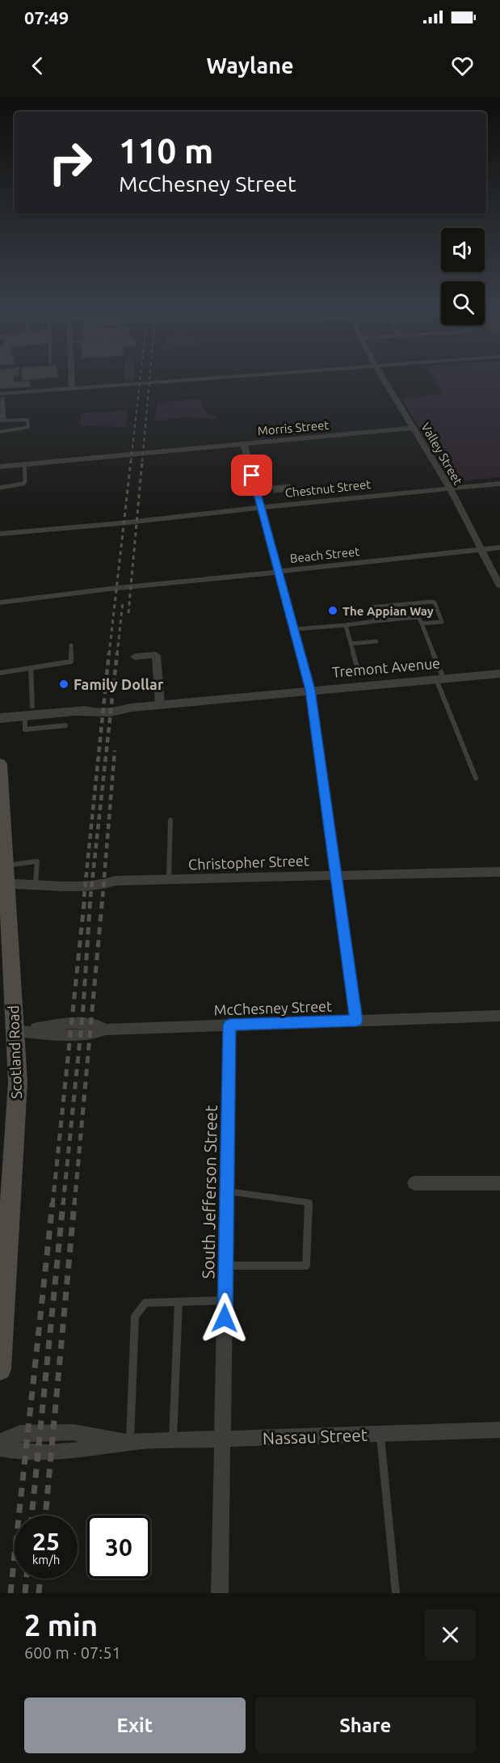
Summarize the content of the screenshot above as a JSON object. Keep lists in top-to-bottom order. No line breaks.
{"streets":{"main road":["Scotland Road"],"street":["Morris Street","Valley Street","Chestnut Street","Beach Street","Tremont Avenue","Christopher Street","McChesney Street","South Jefferson Street","Nassau Street"]},"crossings":[["Morris Street","Valley Street"],["Valley Street","Chestnut Street"],["Valley Street","Beach Street"],["Christopher Street","Scotland Road"],["McChesney Street","Scotland Road"],["McChesney Street","South Jefferson Street"],["South Jefferson Street","Nassau Street"]],"places":["The Appian Way","Family Dollar"],"page":{"status":"07:49","header":"Waylane","turn":["110 m","McChesney Street"],"speed":"25 km/h","limit":"30","heading":["2 min","600 m · 07:51"],"buttons":["Exit","Share"]}}
